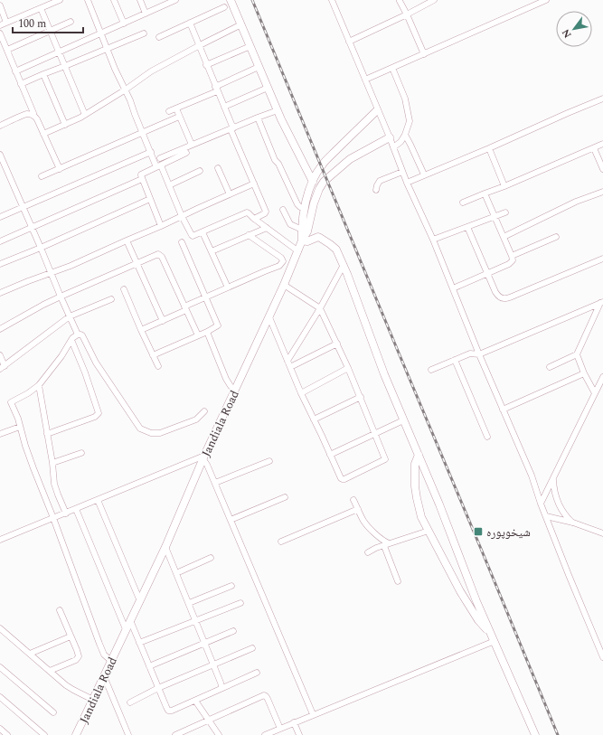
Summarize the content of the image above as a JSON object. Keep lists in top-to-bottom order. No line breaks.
{"streets":{"street":["Jandiala Road"]},"places":{"transit":["شیخوپورہ"]},"scale_bar":"100 m","north":"bottom left"}
